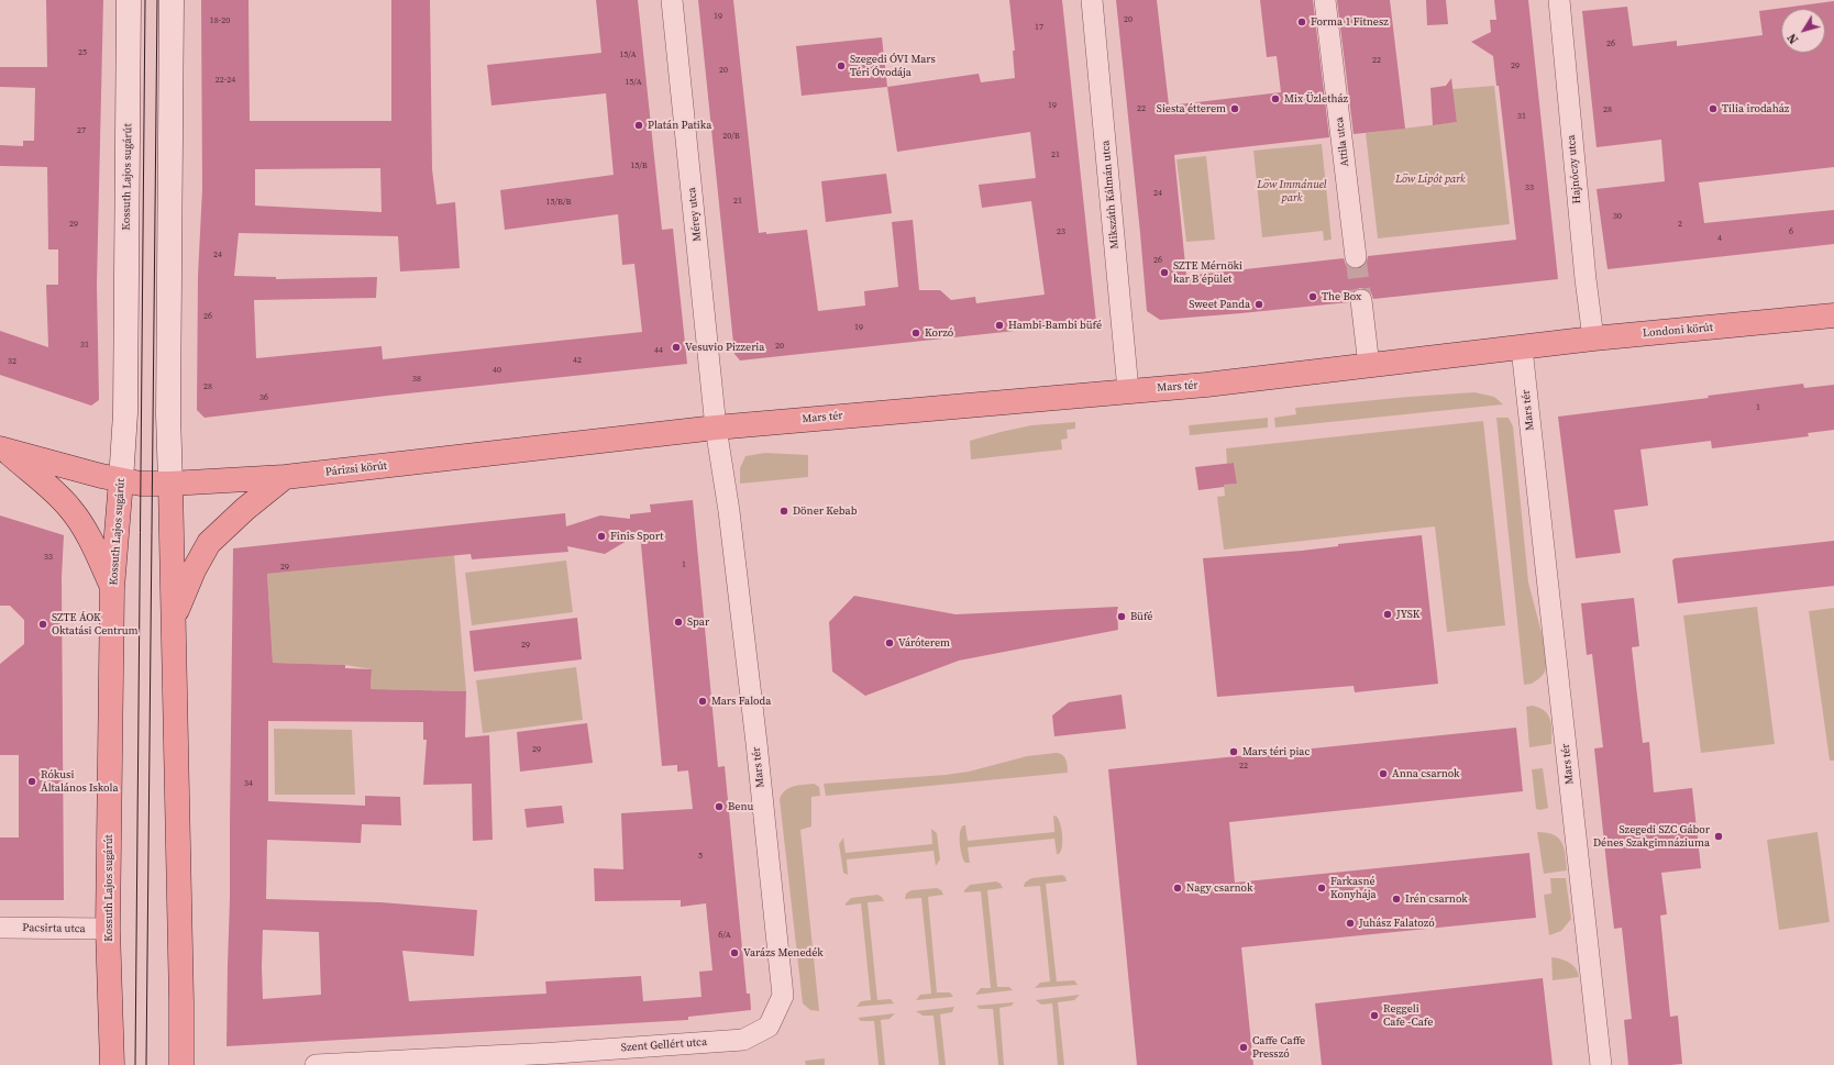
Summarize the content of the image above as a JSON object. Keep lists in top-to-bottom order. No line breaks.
{"streets":{"main road":["Kossuth Lajos sugárút","Londoni körút","Mars tér","Párizsi körút"],"street":["Attila utca","Hajnóczy utca","Mikszáth Kálmán utca","Mérey utca","Pacsirta utca","Szent Gellért utca"]},"crossings":[["Hajnóczy utca","Londoni körút"],["Kossuth Lajos sugárút","Párizsi körút"],["Kossuth Lajos sugárút","Pacsirta utca"],["Mikszáth Kálmán utca","Mars tér"],["Mérey utca","Mars tér"],["Mérey utca","Párizsi körút"],["Londoni körút","Mars tér"],["Mars tér","Párizsi körút"],["Mars tér","Szent Gellért utca"]],"parks":["Löw Lipót park","Löw Immánuel park"],"places":["Forma 1 Fitnesz","Szegedi ÓVI Mars Téri Óvodája","Mix Üzletház","Siesta étterem","Tilia irodaház","Platán Patika","SZTE Mérnöki kar B épület","The Box","Sweet Panda","Hambi-Bambi büfé","Korzó","Vesuvio Pizzeria","Döner Kebab","Finis Sport","JYSK","Büfé","Spar","SZTE ÁOK Oktatási Centrum","Váróterem","Mars Faloda","Mars téri piac","Anna csarnok","Rókusi Általános Iskola","Benu","Szegedi SZC Gábor Dénes Szakgimnáziuma","Nagy csarnok","Farkasné Konyhája","Irén csarnok","Juhász Falatozó","Varázs Menedék","Reggeli Cafe -Cafe","Caffe Caffe Presszó"],"house_numbers":["19","20","18-20","17","26","25","15/A","22","29","20","22-24","15/A","19","22","28","31","27","20/B","21","15/B","33","24","21","15/B/B","30","29","2","23","6","4","24","26","26","19","31","20","44","42","32","40","38","28","36","1","33","1","29","29","29","22","34","5","6/A"],"north":"bottom left"}
